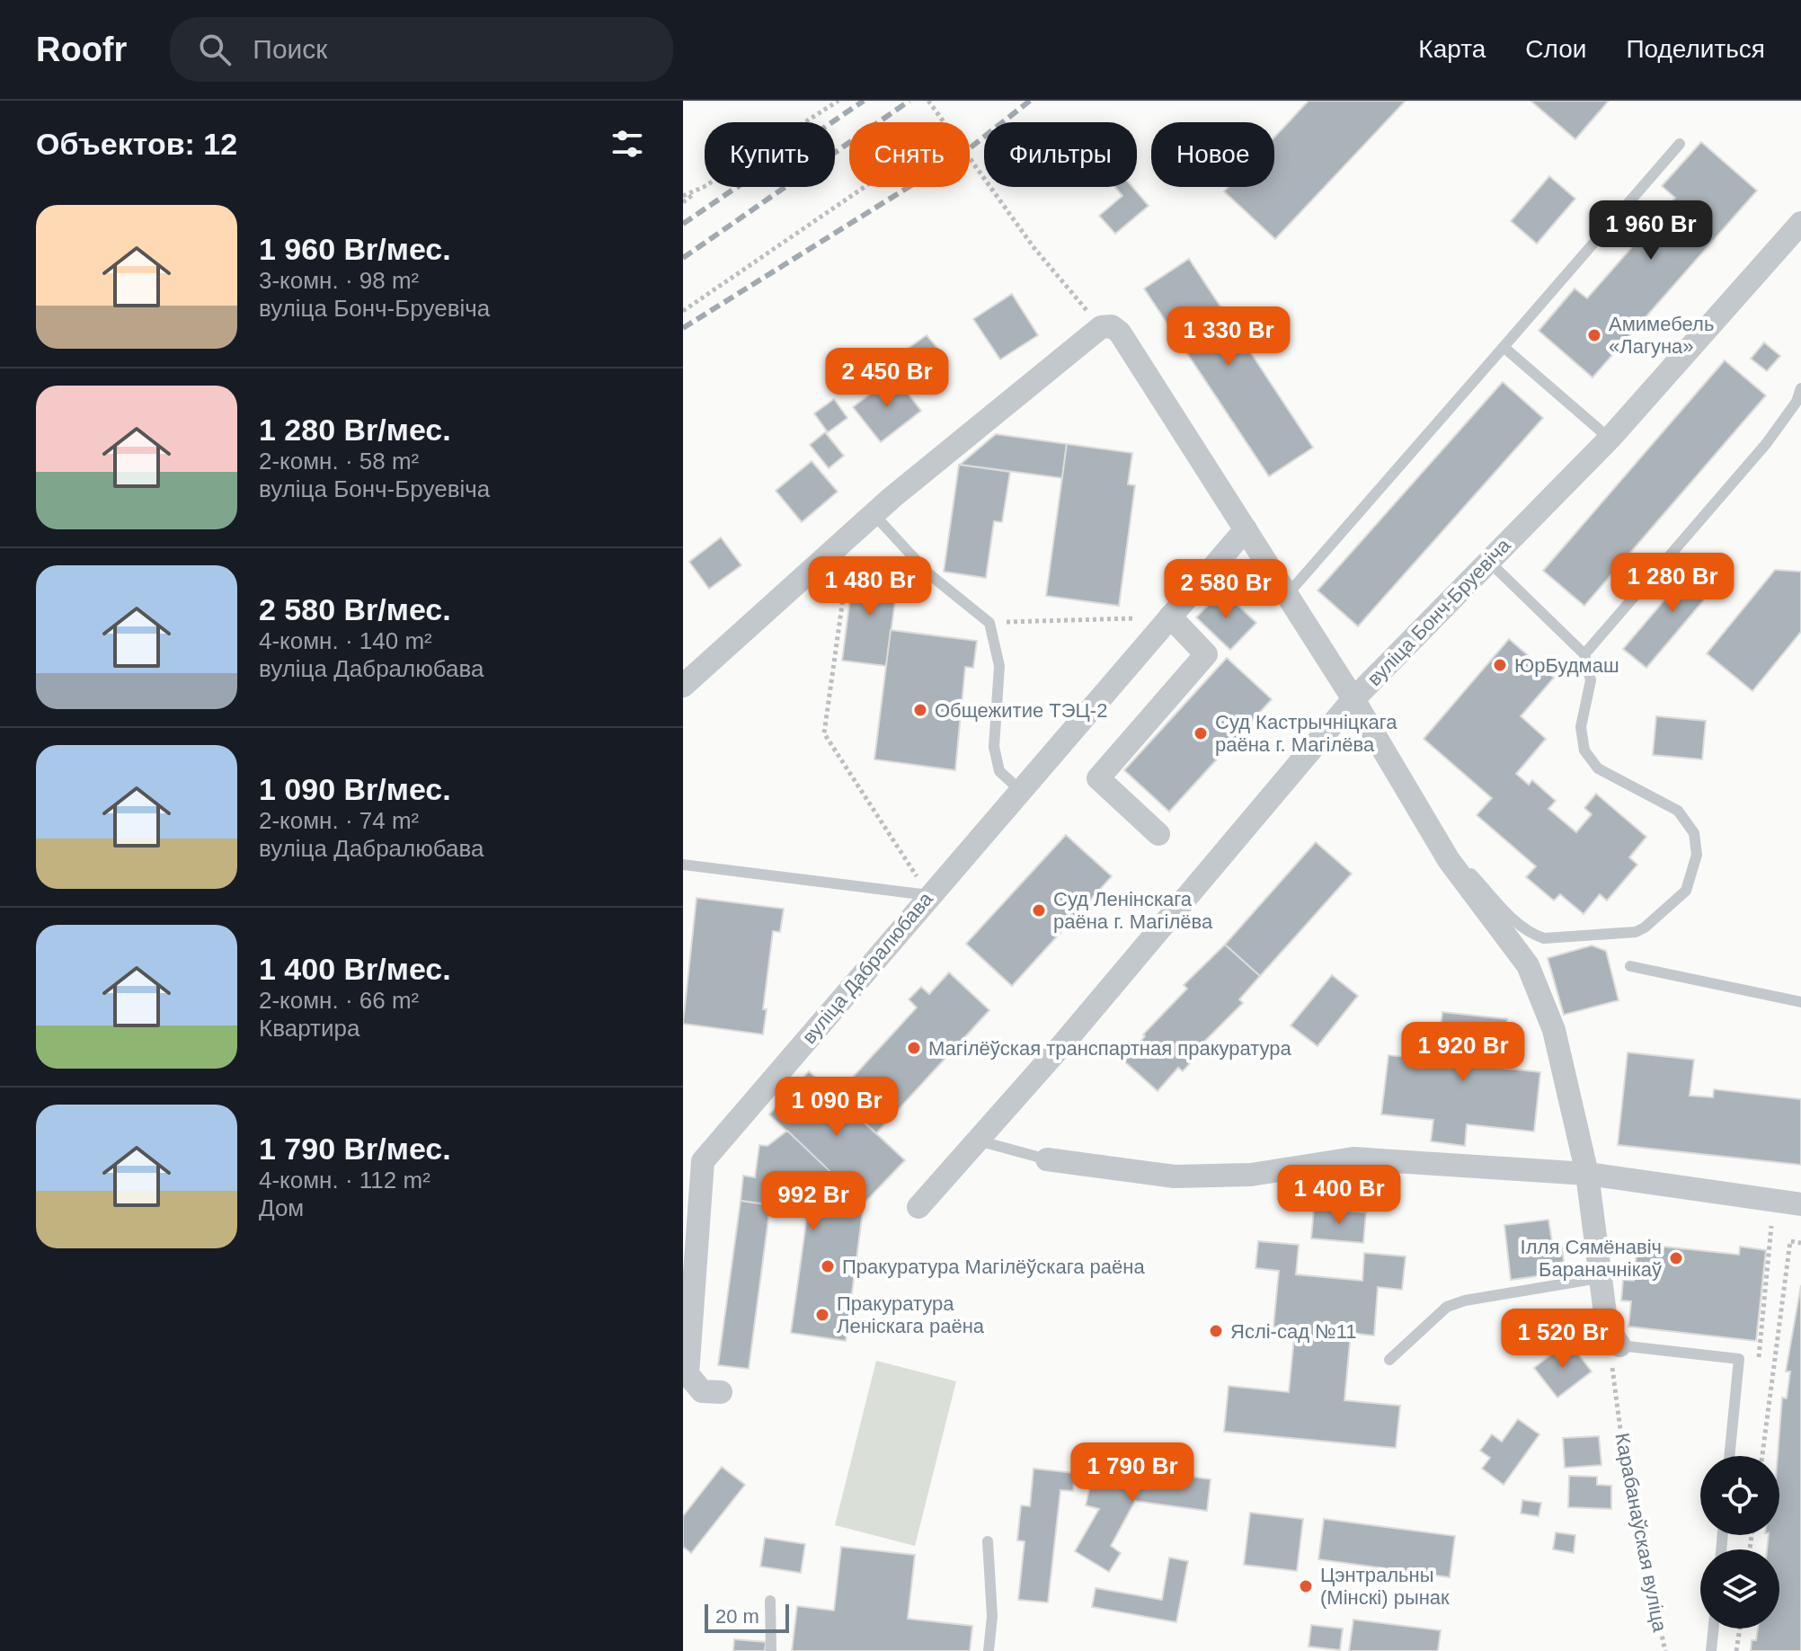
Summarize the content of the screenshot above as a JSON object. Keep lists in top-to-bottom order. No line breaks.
{"streets":{"street":["вуліца Бонч-Бруевіча","вуліца Дабралюбава"],"path":["Карабанаўская вуліца"]},"places":["Амимебель «Лагуна»","ЮрБудмаш","Общежитие ТЭЦ-2","Суд Кастрычніцкага раёна г. Магілёва","Суд Ленінскага раёна г. Магілёва","Магілёўская транспартная пракуратура","Ілля Сямёнавіч Бараначнікаў","Пракуратура Магілёўскага раёна","Пракуратура Леніскага раёна","Яслі-сад №11","Цэнтральны (Мінскі) рынак"],"scale_bar":"20 m","page":{"header":"Roofr","search":"Поиск","nav":["Карта","Слои","Поделиться"],"heading":"Объектов: 12","chip":["Купить","Снять","Фильтры","Новое"],"list":[{"name":"1 960 Br/мес.","note":"3-комн. · 98 m² · вуліца Бонч-Бруевіча"},{"name":"1 280 Br/мес.","note":"2-комн. · 58 m² · вуліца Бонч-Бруевіча"},{"name":"2 580 Br/мес.","note":"4-комн. · 140 m² · вуліца Дабралюбава"},{"name":"1 090 Br/мес.","note":"2-комн. · 74 m² · вуліца Дабралюбава"},{"name":"1 400 Br/мес.","note":"2-комн. · 66 m² · Квартира"},{"name":"1 790 Br/мес.","note":"4-комн. · 112 m² · Дом"}],"price":["1 960 Br","1 330 Br","2 450 Br","1 280 Br","1 480 Br","2 580 Br","1 920 Br","1 090 Br","1 400 Br","992 Br","1 520 Br","1 790 Br"],"scale":"20 m"}}
